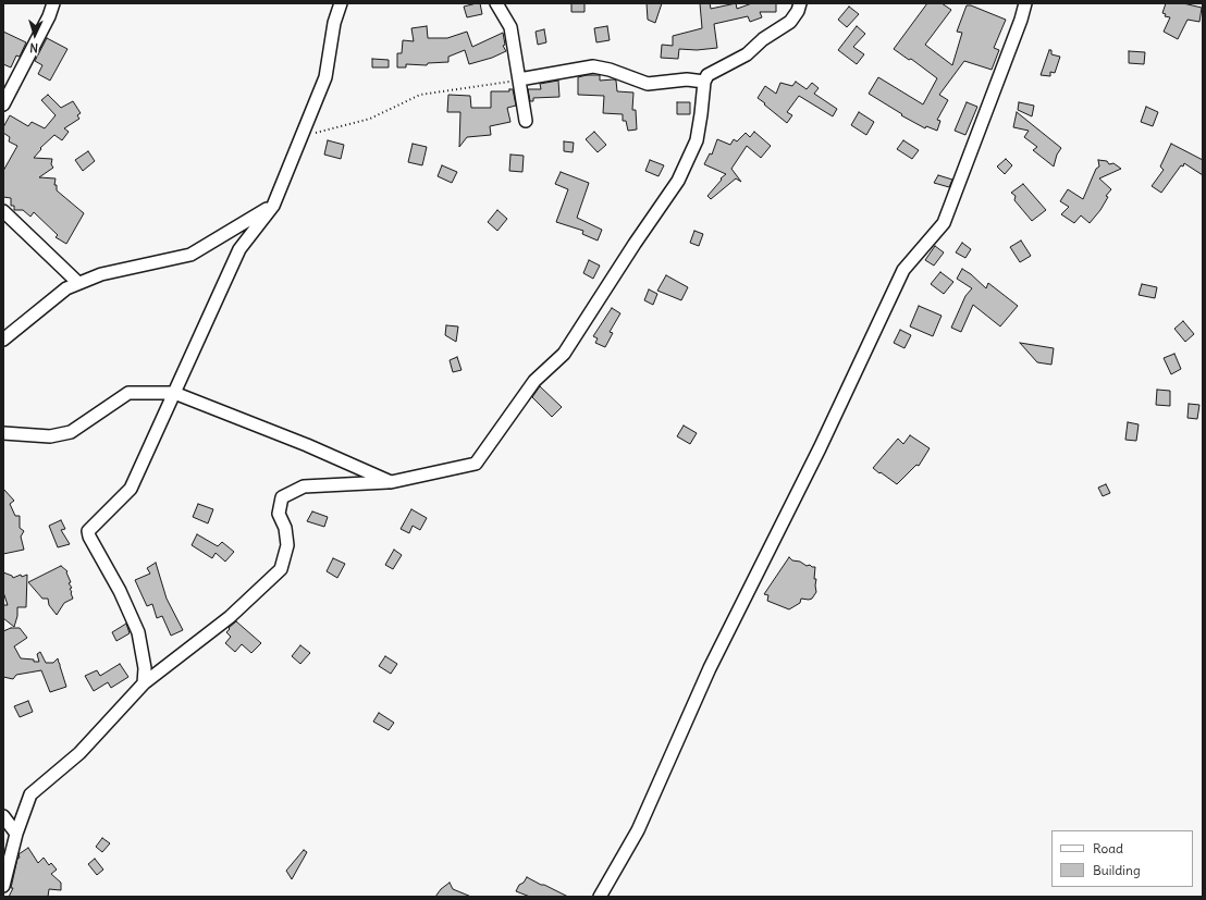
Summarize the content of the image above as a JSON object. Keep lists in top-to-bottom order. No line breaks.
{"legend":["Road","Building"],"north":"bottom"}
